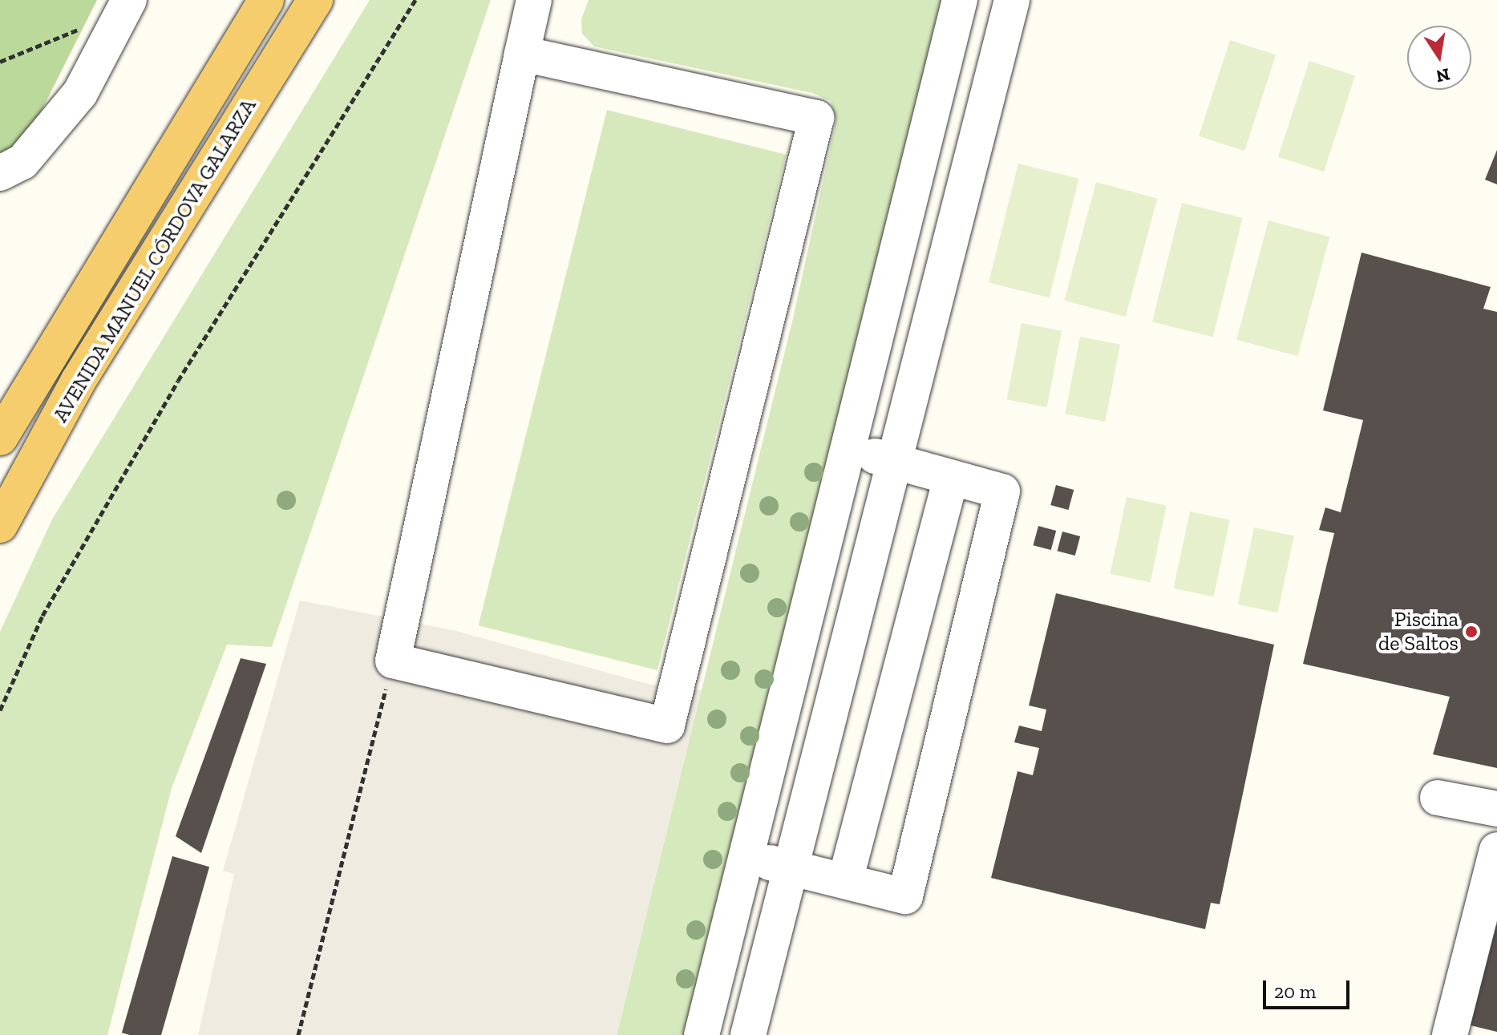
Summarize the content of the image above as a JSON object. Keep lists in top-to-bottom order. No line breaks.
{"streets":{"main road":["AVENIDA MANUEL CÓRDOVA GALARZA"]},"places":["Piscina de Saltos"],"scale_bar":"20 m","north":"bottom"}
